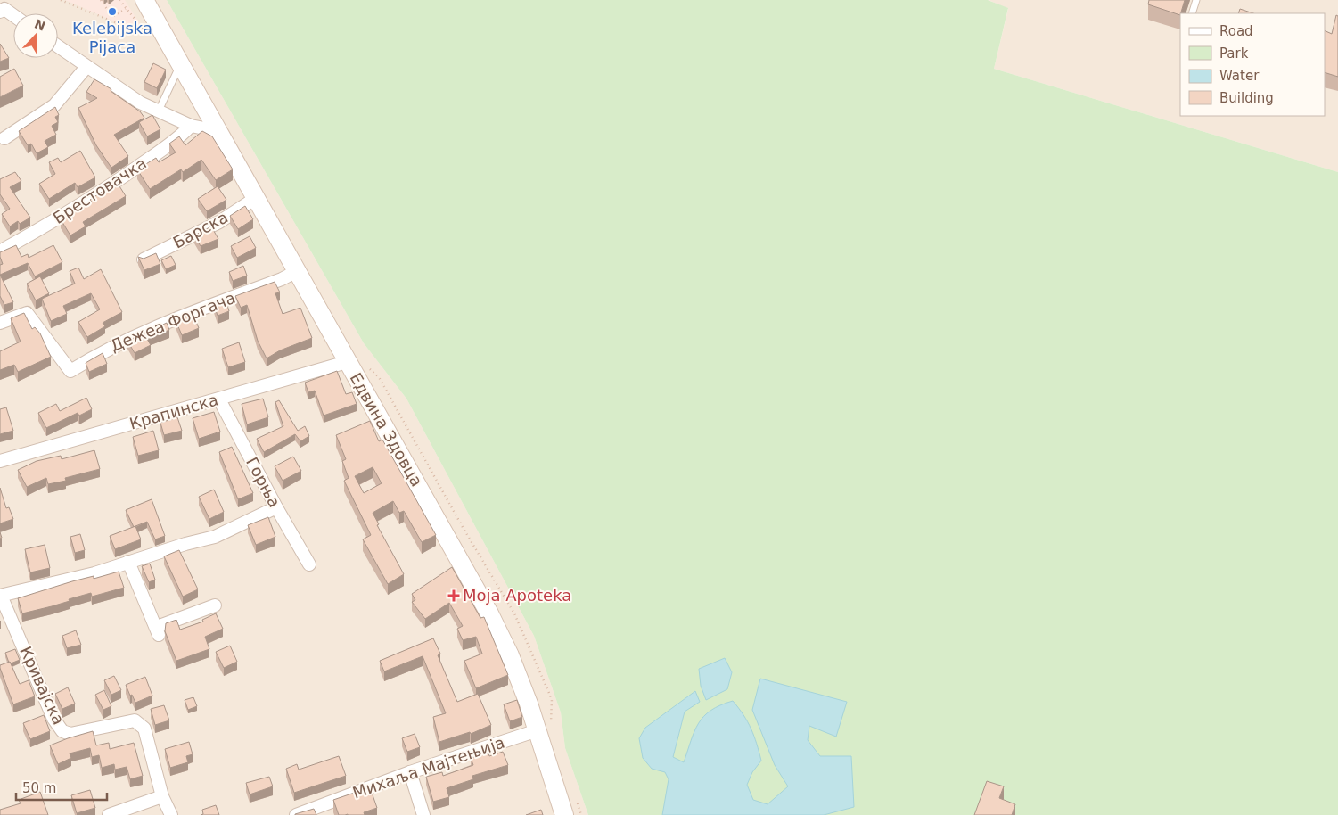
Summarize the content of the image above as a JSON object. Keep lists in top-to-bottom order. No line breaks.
{"streets":{"main road":["Едвина Здовца"],"street":["Брестовачка","Барска","Дежеа Форгача","Крапинска","Горња","Кривајска","Михаља Мајтењија"]},"crossings":[["Барска","Едвина Здовца"],["Дежеа Форгача","Едвина Здовца"],["Крапинска","Едвина Здовца"],["Крапинска","Горња"],["Едвина Здовца","Михаља Мајтењија"]],"places":{"other":["Kelebijska Pijaca"],"health":["Moja Apoteka"]},"legend":["Road","Park","Water","Building"],"scale_bar":"50 m","north":"top"}
